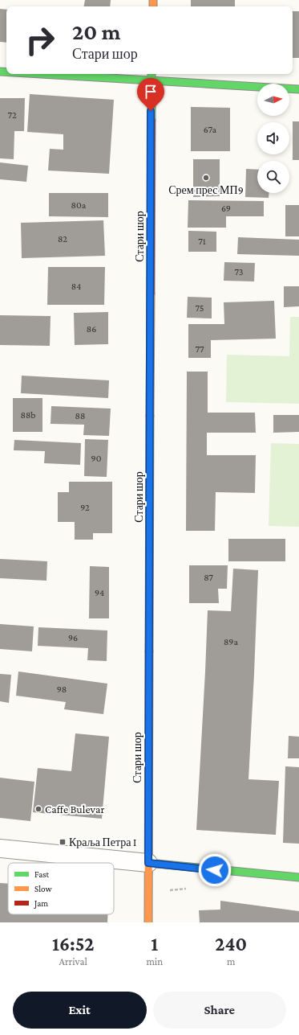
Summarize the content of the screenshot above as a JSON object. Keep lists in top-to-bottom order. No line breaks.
{"streets":{"main road":["Стари шор"]},"places":{"other":["Срем прес МП9","Caffe Bulevar"],"transit":["Краља Петра I"]},"house_numbers":["72","67a","80a","69","82","71","73","84","75","86","77","88b","88","90","92","87","94","96","89a","98"],"legend":["Fast","Slow","Jam"],"north":"right","page":{"turn":["20 m","Стари шор"],"eta":["16:52","Arrival","1","min","240","m"],"buttons":["Exit","Share"]}}
